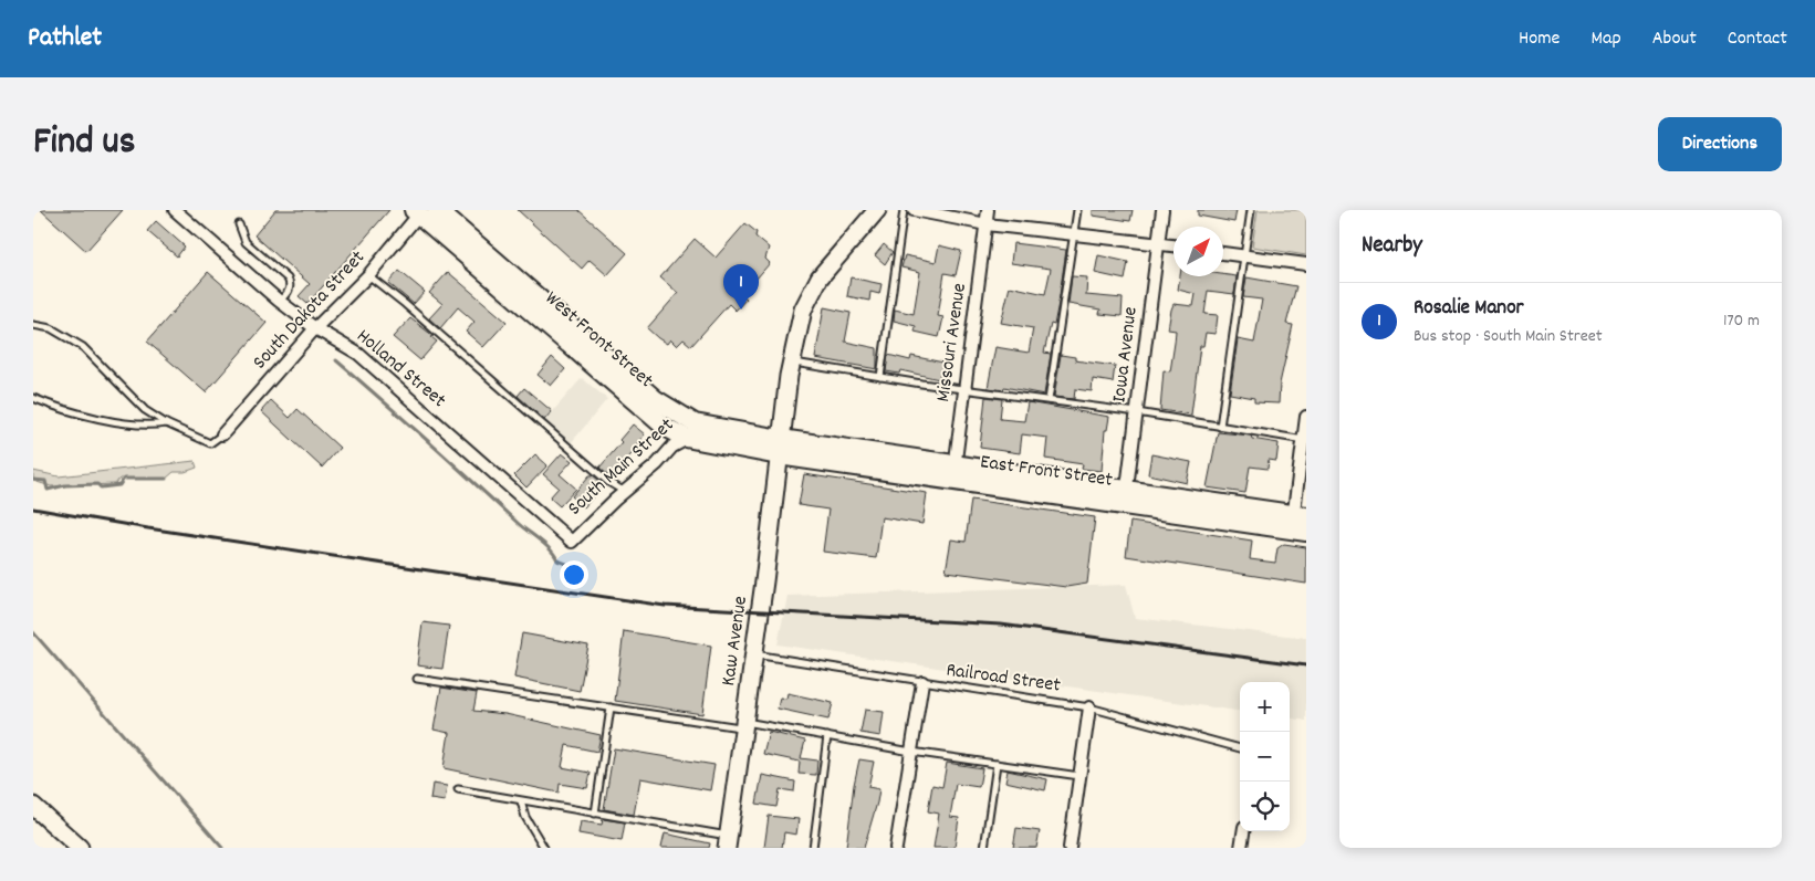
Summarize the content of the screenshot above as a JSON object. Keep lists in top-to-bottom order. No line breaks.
{"streets":{"main road":["West Front Street","East Front Street"],"street":["South Dakota Street","Missouri Avenue","Iowa Avenue","Holland Street","South Main Street","Kaw Avenue"],"lane":["Railroad Street"]},"crossings":[["South Dakota Street","West Front Street"],["South Dakota Street","Holland Street"],["West Front Street","South Main Street"],["West Front Street","East Front Street"],["West Front Street","Kaw Avenue"],["Missouri Avenue","East Front Street"],["Iowa Avenue","East Front Street"],["Holland Street","South Main Street"],["East Front Street","Kaw Avenue"],["Kaw Avenue","Railroad Street"]],"north":"top right","page":{"header":"Pathlet","nav":["Home","Map","About","Contact"],"title":"Find us","buttons":"Directions","heading":"Nearby","pins":"1","list":[{"mark":"1","name":"Rosalie Manor","note":"Bus stop · South Main Street","value":"170 m"}],"map_buttons":["+","−"]}}
